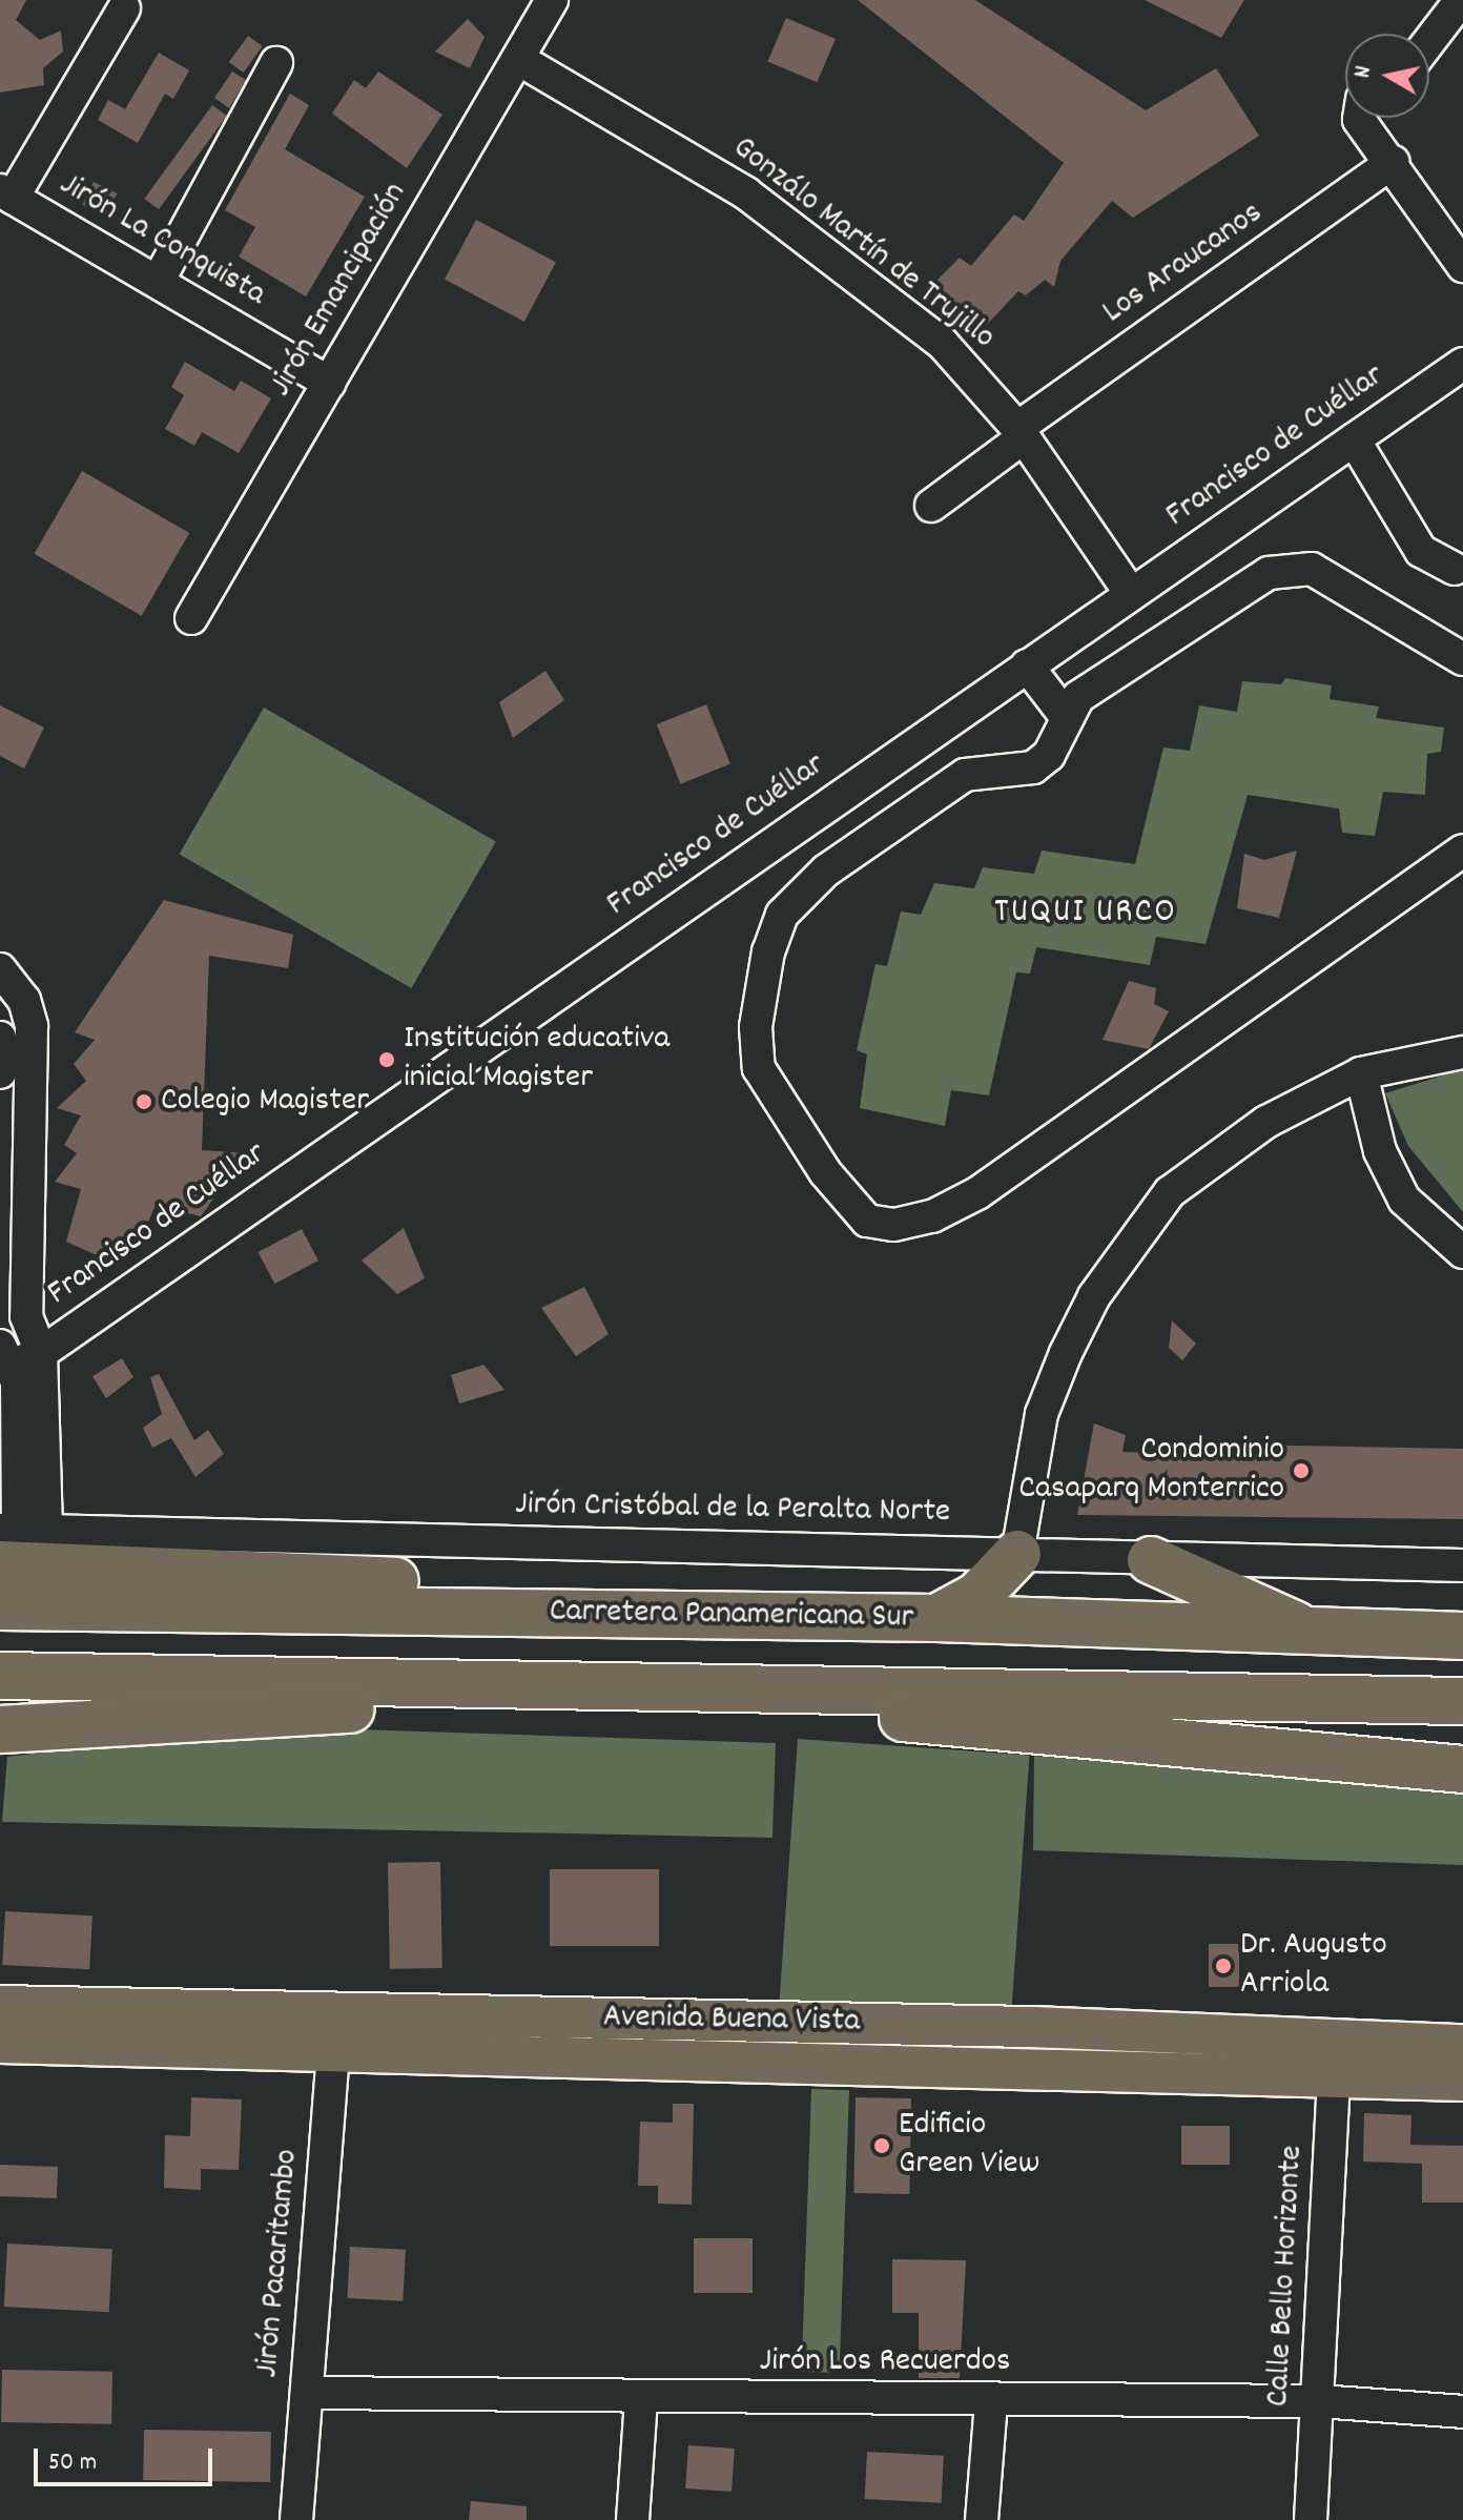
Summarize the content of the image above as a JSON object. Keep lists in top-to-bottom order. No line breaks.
{"streets":{"highway":["Carretera Panamericana Sur"],"main road":["Avenida Buena Vista"],"street":["Jirón La Conquista","Gonzálo Martín de Trujillo","Los Araucanos","Jirón Emancipación","Francisco de Cuéllar","Jirón Cristóbal de la Peralta Norte","Jirón Pacaritambo","Calle Bello Horizonte","Jirón Los Recuerdos"]},"crossings":[["Jirón La Conquista","Jirón Emancipación"],["Gonzálo Martín de Trujillo","Los Araucanos"],["Gonzálo Martín de Trujillo","Jirón Emancipación"],["Gonzálo Martín de Trujillo","Francisco de Cuéllar"],["Avenida Buena Vista","Jirón Pacaritambo"],["Avenida Buena Vista","Calle Bello Horizonte"],["Jirón Pacaritambo","Jirón Los Recuerdos"],["Calle Bello Horizonte","Jirón Los Recuerdos"]],"districts":["TUQUI URCO"],"places":["Institución educativa inicial Magister","Colegio Magister","Condominio Casaparq Monterrico","Dr. Augusto Arriola","Edificio Green View"],"scale_bar":"50 m","north":"left"}
